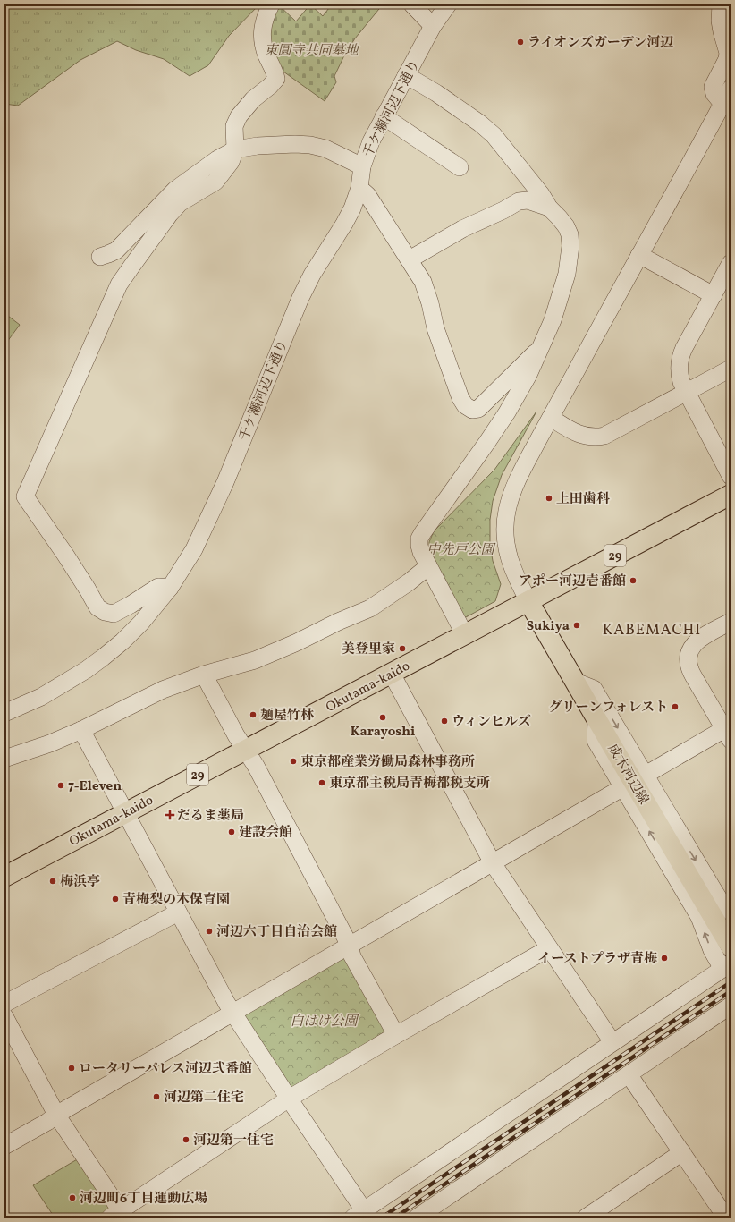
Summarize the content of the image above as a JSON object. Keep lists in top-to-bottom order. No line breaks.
{"streets":{"main road":["29","Okutama-kaido","成木河辺線"],"street":["千ケ瀬河辺下通り"]},"crossings":[["Okutama-kaido","成木河辺線"]],"districts":["KABEMACHI"],"parks":["東圓寺共同墓地","中先戸公園","白はけ公園"],"places":{"other":["ライオンズガーデン河辺","上田歯科","アポー河辺壱番館","Sukiya","美登里家","グリーンフォレスト","麺屋竹林","Karayoshi","ウィンヒルズ","東京都産業労働局森林事務所","東京都主税局青梅都税支所","7-Eleven","建設会館","梅浜亭","青梅梨の木保育園","河辺六丁目自治会館","イーストプラザ青梅","ロータリーパレス河辺弐番館","河辺第二住宅","河辺第一住宅","河辺町6丁目運動広場"],"health":["だるま薬局"]}}
